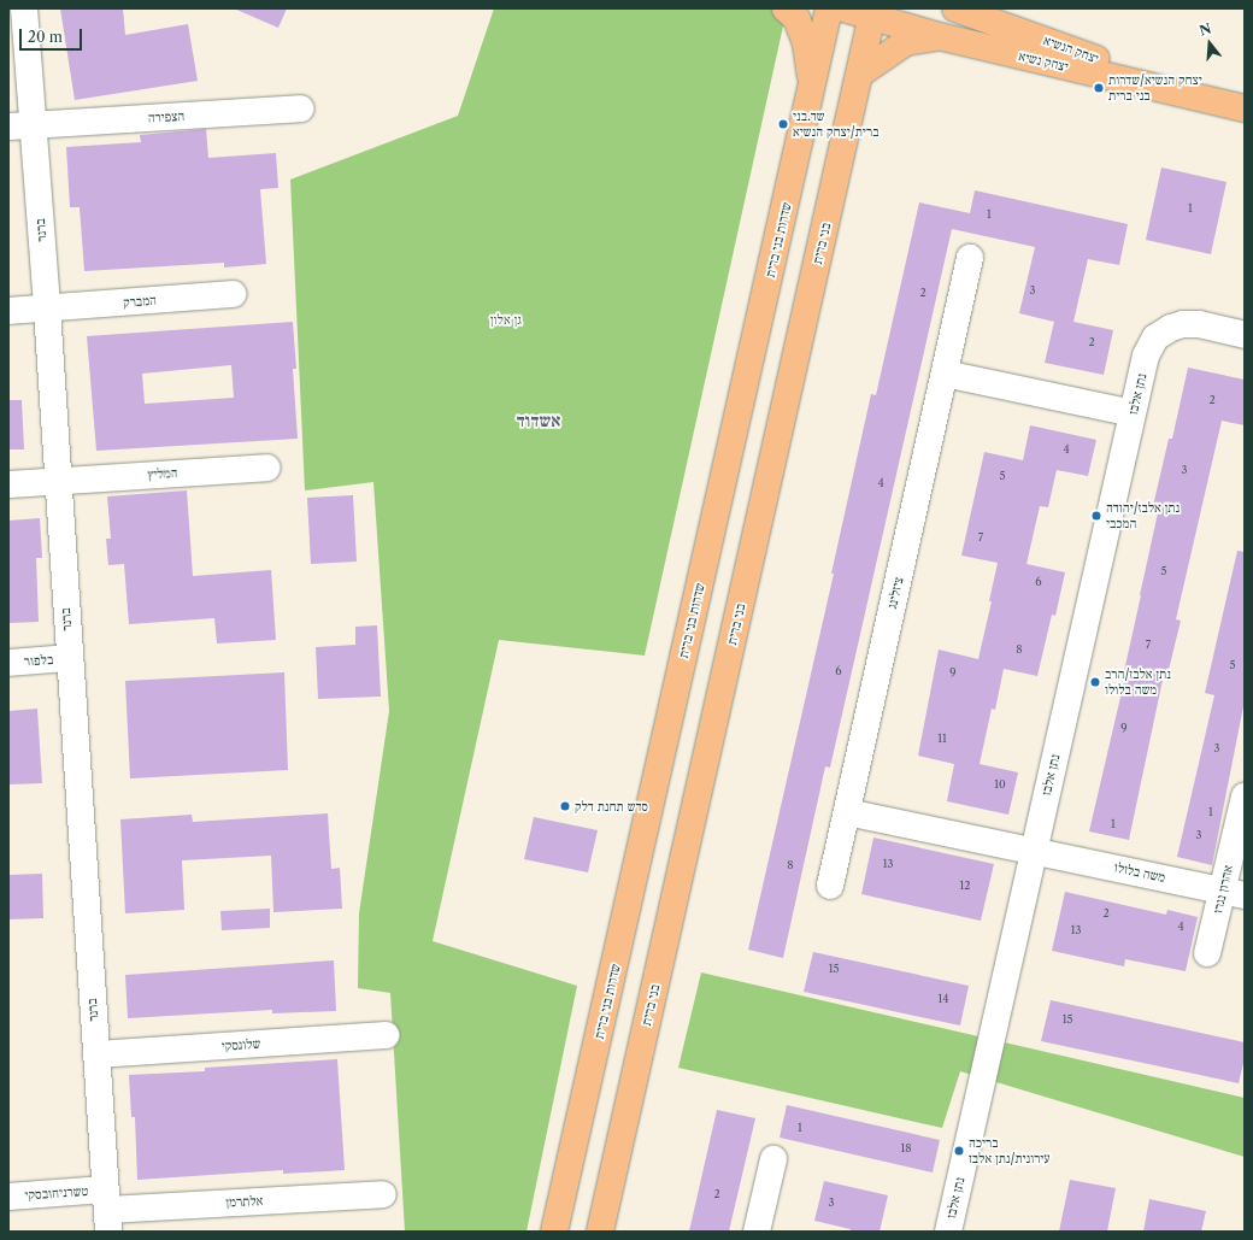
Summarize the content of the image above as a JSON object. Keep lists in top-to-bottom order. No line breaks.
{"streets":{"main road":["יצחק הנשיא","יצחק נשיא","שדרות בני ברית","בני ברית"],"street":["הצפירה","ברנר","המברק","נתן אלבז","המליץ","ציזלינג","בלפור","משה בלולו","אהרון נגרו","שלונסקי","טשרניחובסקי","אלתרמן"]},"crossings":[["יצחק נשיא","בני ברית"],["הצפירה","ברנר"],["ברנר","המברק"],["ברנר","המליץ"],["ברנר","בלפור"],["ברנר","שלונסקי"],["ברנר","טשרניחובסקי"],["ברנר","אלתרמן"],["נתן אלבז","משה בלולו"],["משה בלולו","אהרון נגרו"],["טשרניחובסקי","אלתרמן"]],"districts":["אשדוד"],"parks":["גן אלון"],"places":["יצחק הנשיא/שדרות בני ברית","שד.בני ברית/יצחק הנשיא","נתן אלבז/יהודה המכבי","נתן אלבז/הרב משה בלולו","סדש תחנת דלק","בריכה עירונית/נתן אלבז"],"house_numbers":["1","1","3","2","2","2","4","3","5","4","7","5","6","7","8","5","6","9","9","11","3","10","1","1","3","13","8","12","2","4","13","15","14","15","1","18","2","3"],"scale_bar":"20 m","north":"top"}
